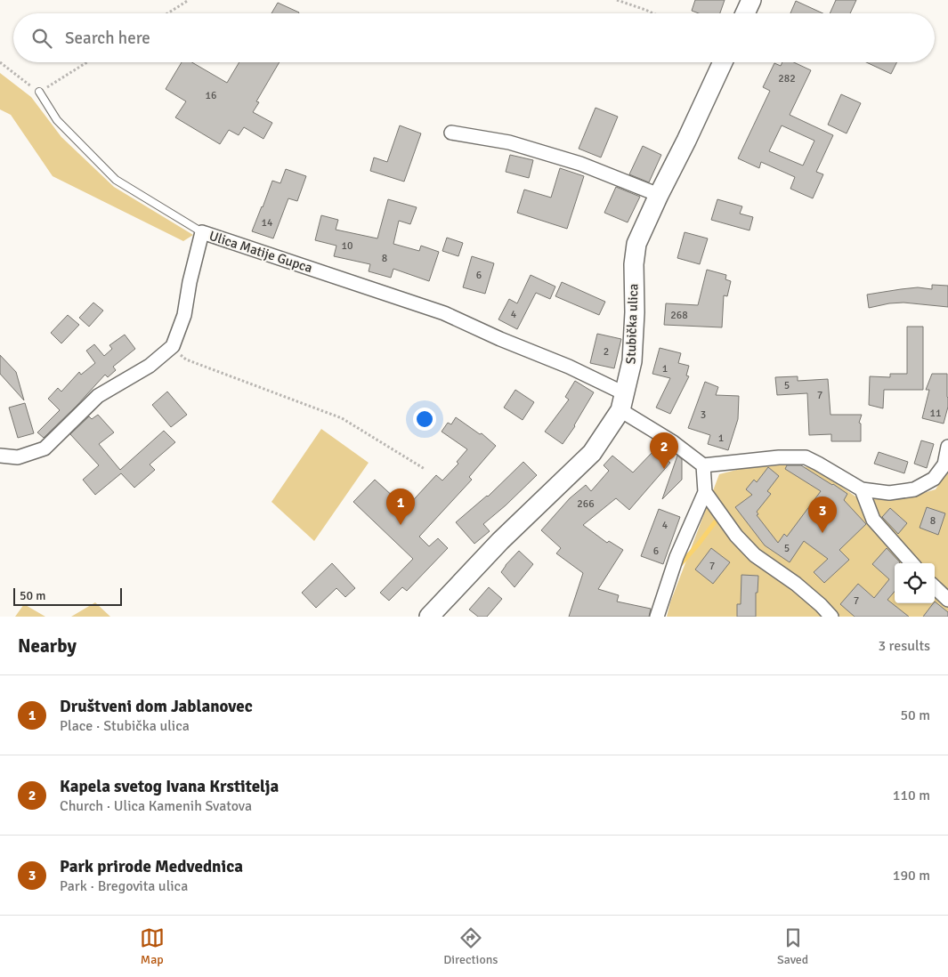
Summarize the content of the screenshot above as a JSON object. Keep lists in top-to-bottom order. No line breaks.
{"streets":{"main road":["Stubička ulica"],"street":["Ulica Matije Gupca"]},"crossings":[["Ulica Matije Gupca","Stubička ulica"]],"house_numbers":["282","16","14","10","8","6","4","268","2","1","5","7","11","3","1","266","8","4","5","6","7","7"],"scale_bar":"50 m","page":{"search":"Search here","pins":["2","1","3"],"scale":"50 m","heading":["Nearby","3 results"],"list":[{"mark":"1","name":"Društveni dom Jablanovec","note":"Place · Stubička ulica","value":"50 m"},{"mark":"2","name":"Kapela svetog Ivana Krstitelja","note":"Church · Ulica Kamenih Svatova","value":"110 m"},{"mark":"3","name":"Park prirode Medvednica","note":"Park · Bregovita ulica","value":"190 m"}],"nav":["Map","Directions","Saved"]}}
